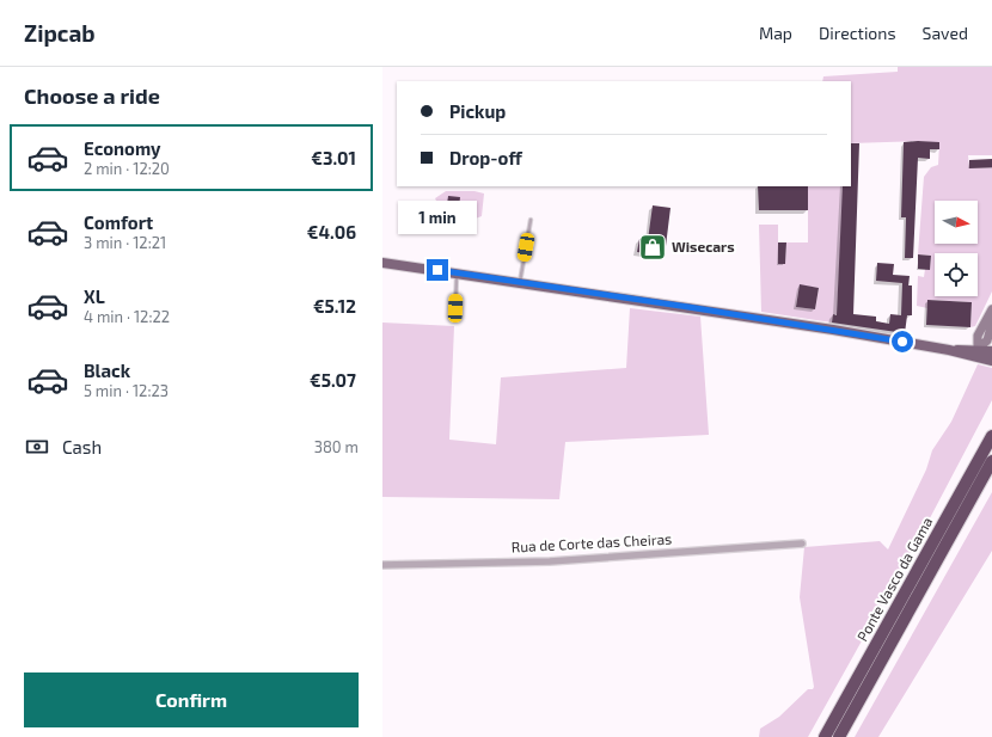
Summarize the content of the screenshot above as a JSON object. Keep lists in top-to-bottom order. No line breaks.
{"streets":{"highway":["Ponte Vasco da Gama"],"street":["Rua de Corte das Cheiras"]},"places":{"shop":["Wisecars"]},"north":"right","page":{"header":"Zipcab","nav":["Map","Directions","Saved"],"heading":"Choose a ride","banner":["Pickup","Drop-off"],"list":[{"name":"Economy","note":"2 min · 12:20","value":"€3.01"},{"name":"Comfort","note":"3 min · 12:21","value":"€4.06"},{"name":"XL","note":"4 min · 12:22","value":"€5.12"},{"name":"Black","note":"5 min · 12:23","value":"€5.07"}],"bubble":"1 min","pay":["Cash","380 m"],"buttons":"Confirm"}}
